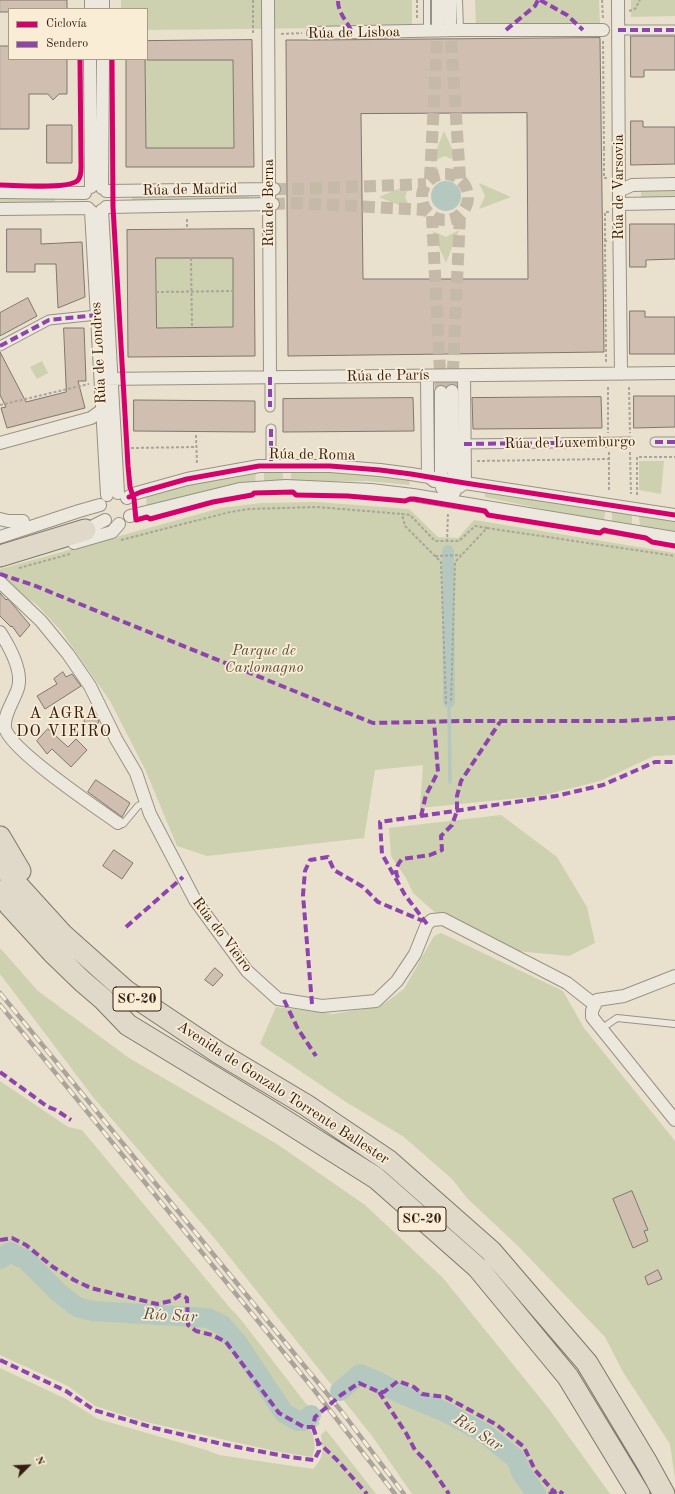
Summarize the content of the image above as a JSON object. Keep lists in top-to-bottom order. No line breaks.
{"streets":{"highway":["SC-20","Avenida de Gonzalo Torrente Ballester"],"street":["Rúa de Lisboa","Rúa de Varsovia","Rúa de Madrid","Rúa de Berna","Rúa de Londres","Rúa de París","Rúa de Luxemburgo","Rúa de Roma","Rúa do Vieiro"]},"crossings":[["Rúa de Varsovia","Rúa de París"],["Rúa de Madrid","Rúa de Berna"],["Rúa de Madrid","Rúa de Londres"],["Rúa de Berna","Rúa de París"],["Rúa de Londres","Rúa de París"],["Rúa de Londres","Rúa de Roma"]],"districts":["A AGRA DO VIEIRO"],"water":["Río Sar"],"parks":["Parque de Carlomagno"],"legend":["Ciclovía","Sendero"],"north":"top right"}
